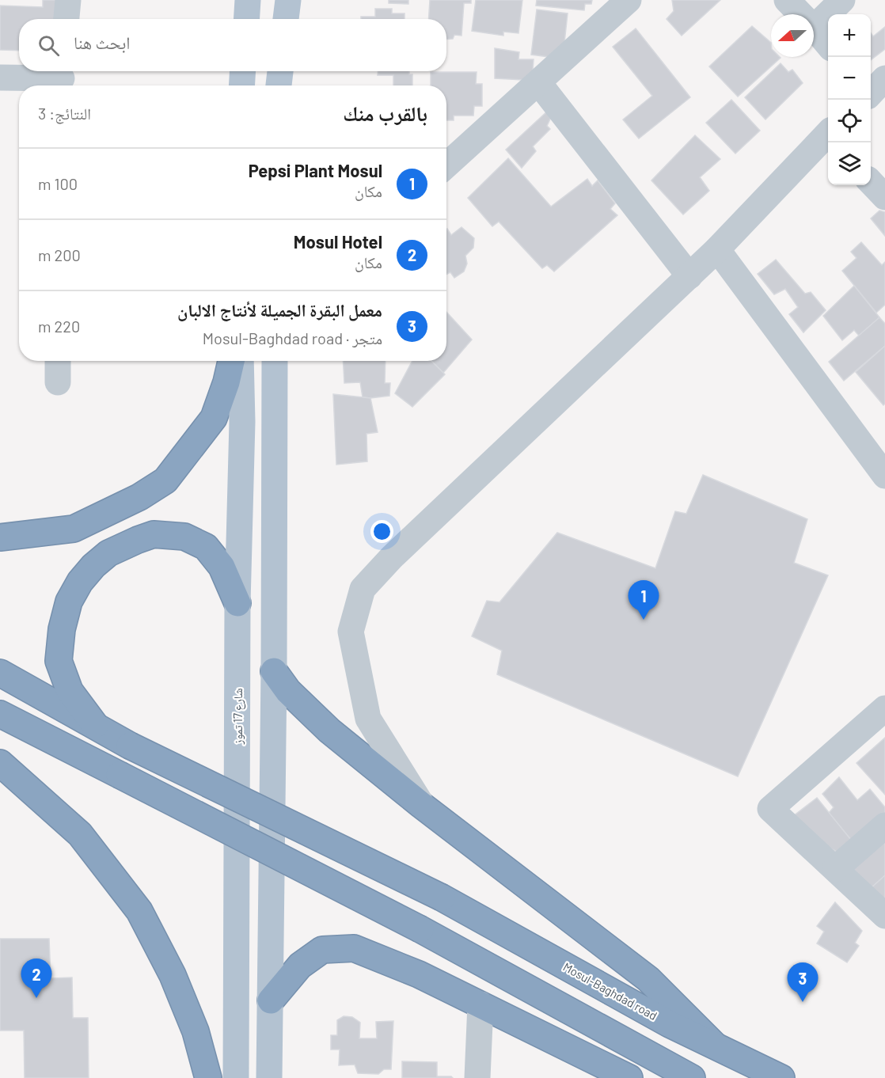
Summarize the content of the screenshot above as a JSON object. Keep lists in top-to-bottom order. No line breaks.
{"streets":{"highway":["Mosul-Baghdad road"],"main road":["شارع 17 تموز"]},"north":"left","page":{"map_buttons":["+","−"],"search":"ابحث هنا","heading":["بالقرب منك","النتائج: 3"],"list":[{"mark":"1","name":"Pepsi Plant Mosul","note":"مكان","value":"100 m"},{"mark":"2","name":"Mosul Hotel","note":"مكان","value":"200 m"},{"mark":"3","name":"معمل البقرة الجميلة لأنتاج الالبان","note":"متجر · Mosul-Baghdad road","value":"220 m"}],"pins":["1","2","3"]}}
